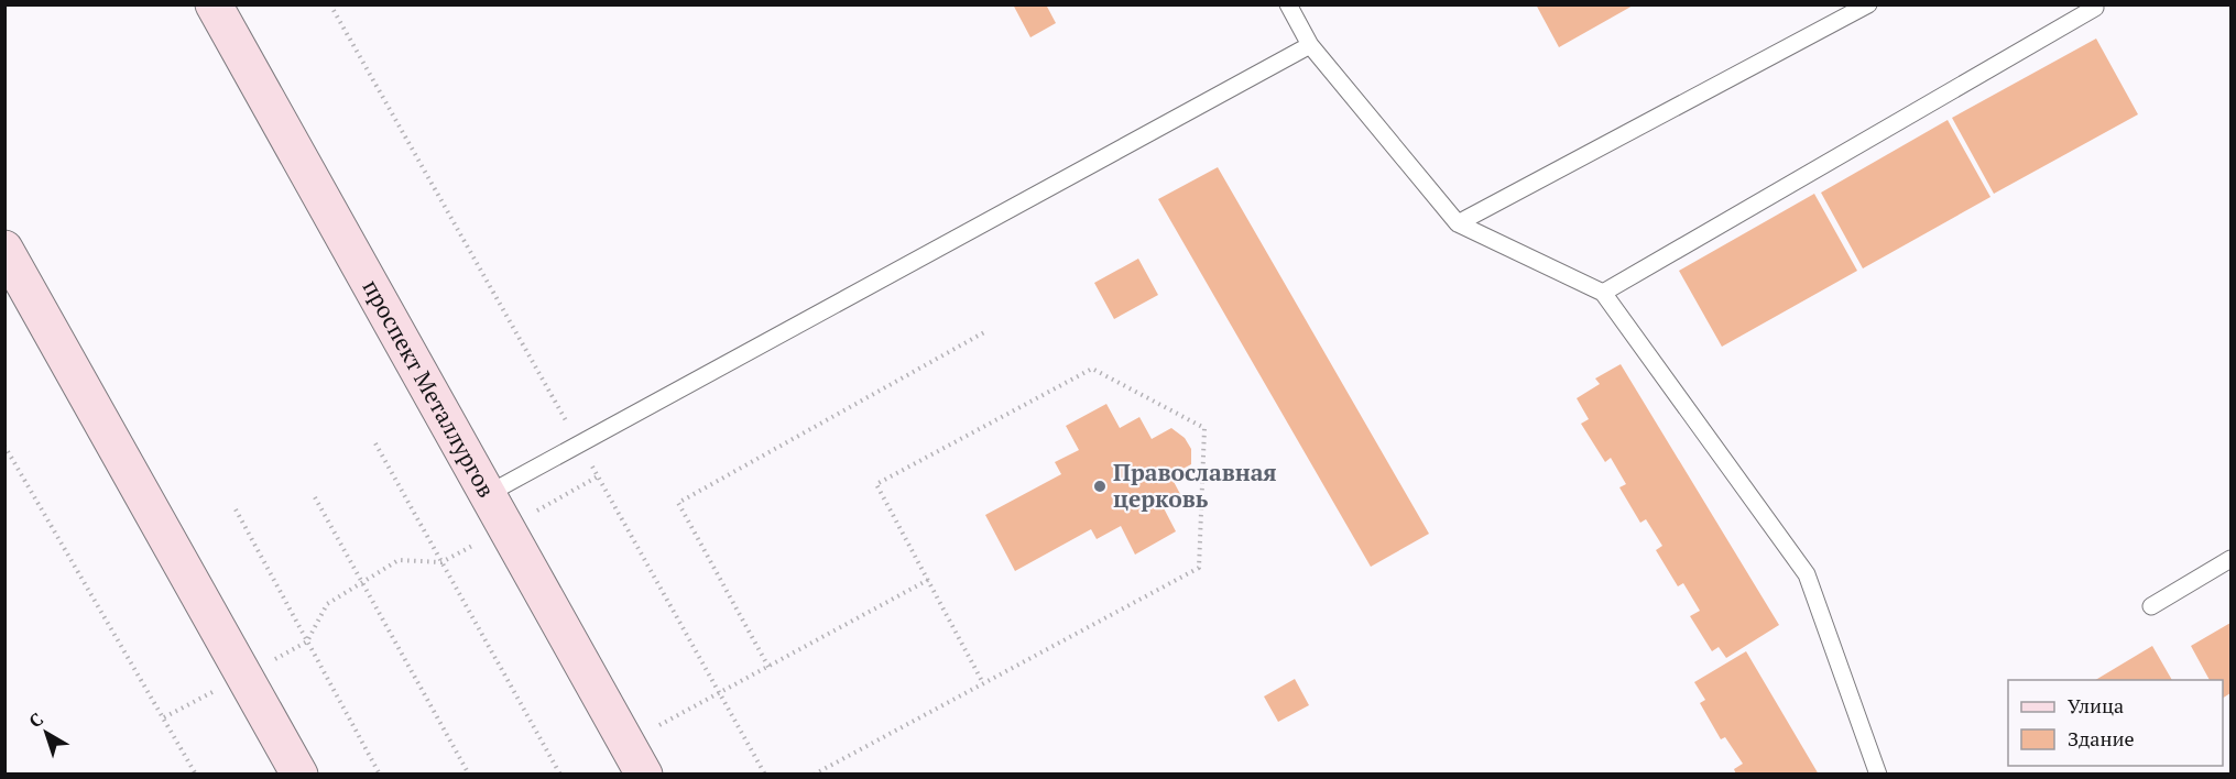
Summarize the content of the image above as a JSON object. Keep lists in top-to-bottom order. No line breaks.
{"streets":{"main road":["проспект Металлургов"]},"places":["Православная церковь"],"legend":["Улица","Здание"],"north":"top left"}
